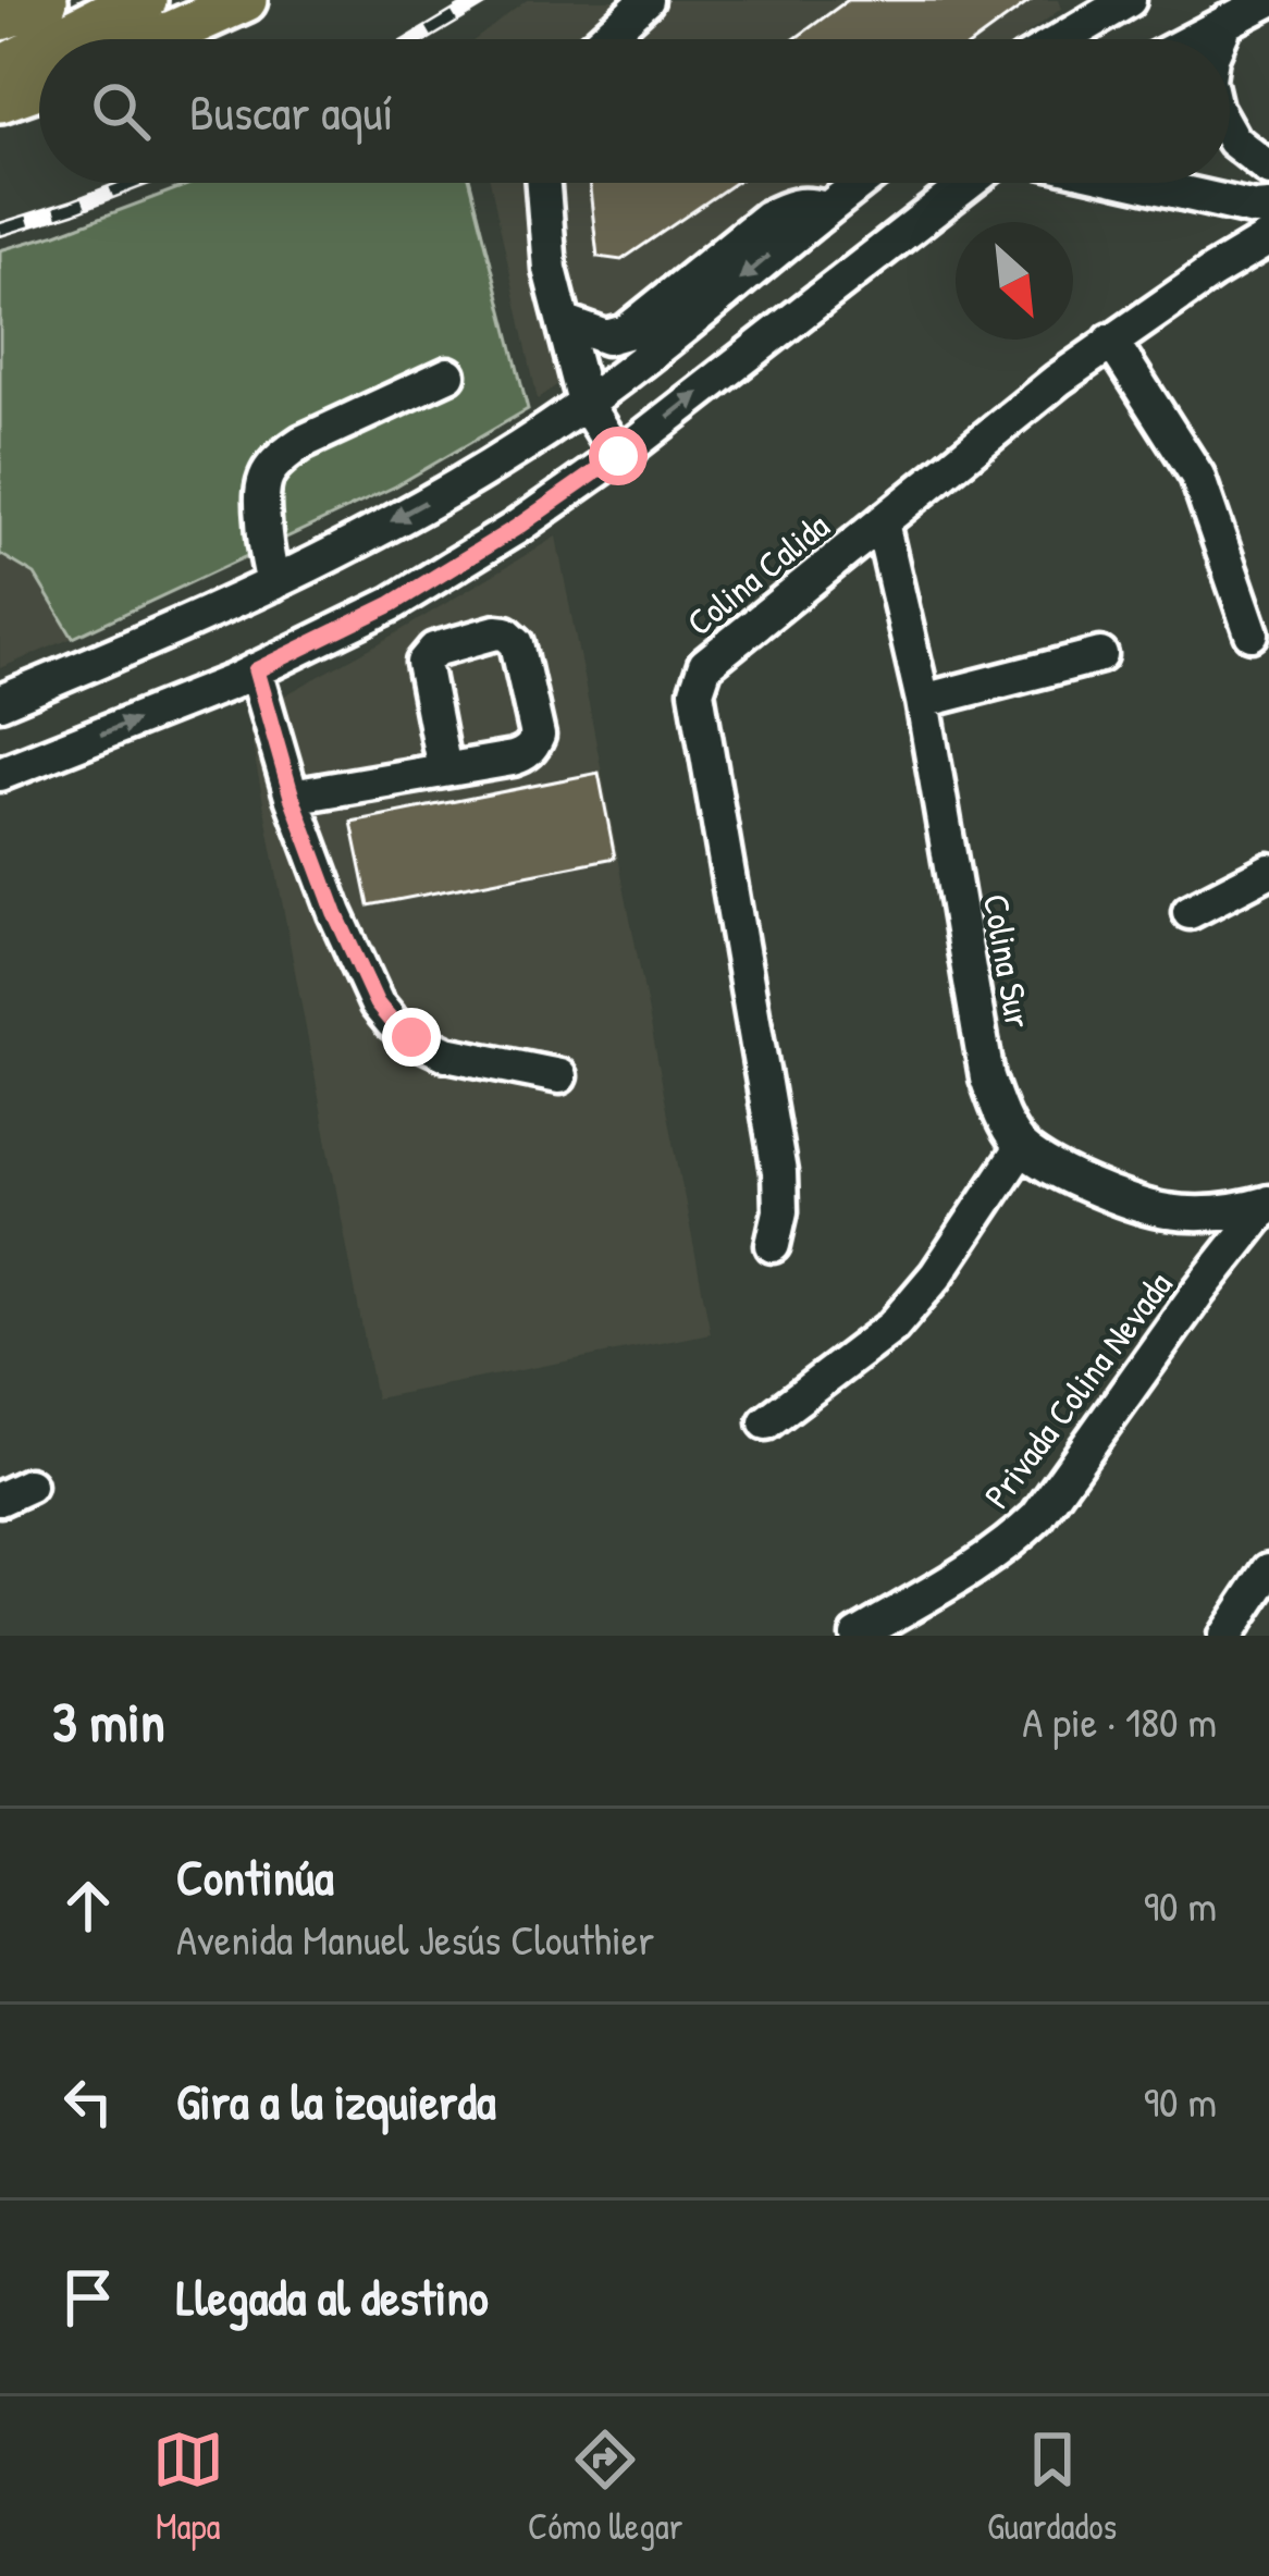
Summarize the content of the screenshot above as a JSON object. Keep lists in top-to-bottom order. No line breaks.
{"streets":{"street":["Colina Calida","Colina Sur","Privada Colina Nevada"]},"crossings":[["Colina Calida","Colina Sur"]],"north":"bottom right","page":{"search":"Buscar aquí","heading":["3 min","A pie · 180 m"],"list":[["Continúa","Avenida Manuel Jesús Clouthier","90 m"],["Gira a la izquierda","90 m"],"Llegada al destino"],"nav":["Mapa","Cómo llegar","Guardados"]}}
